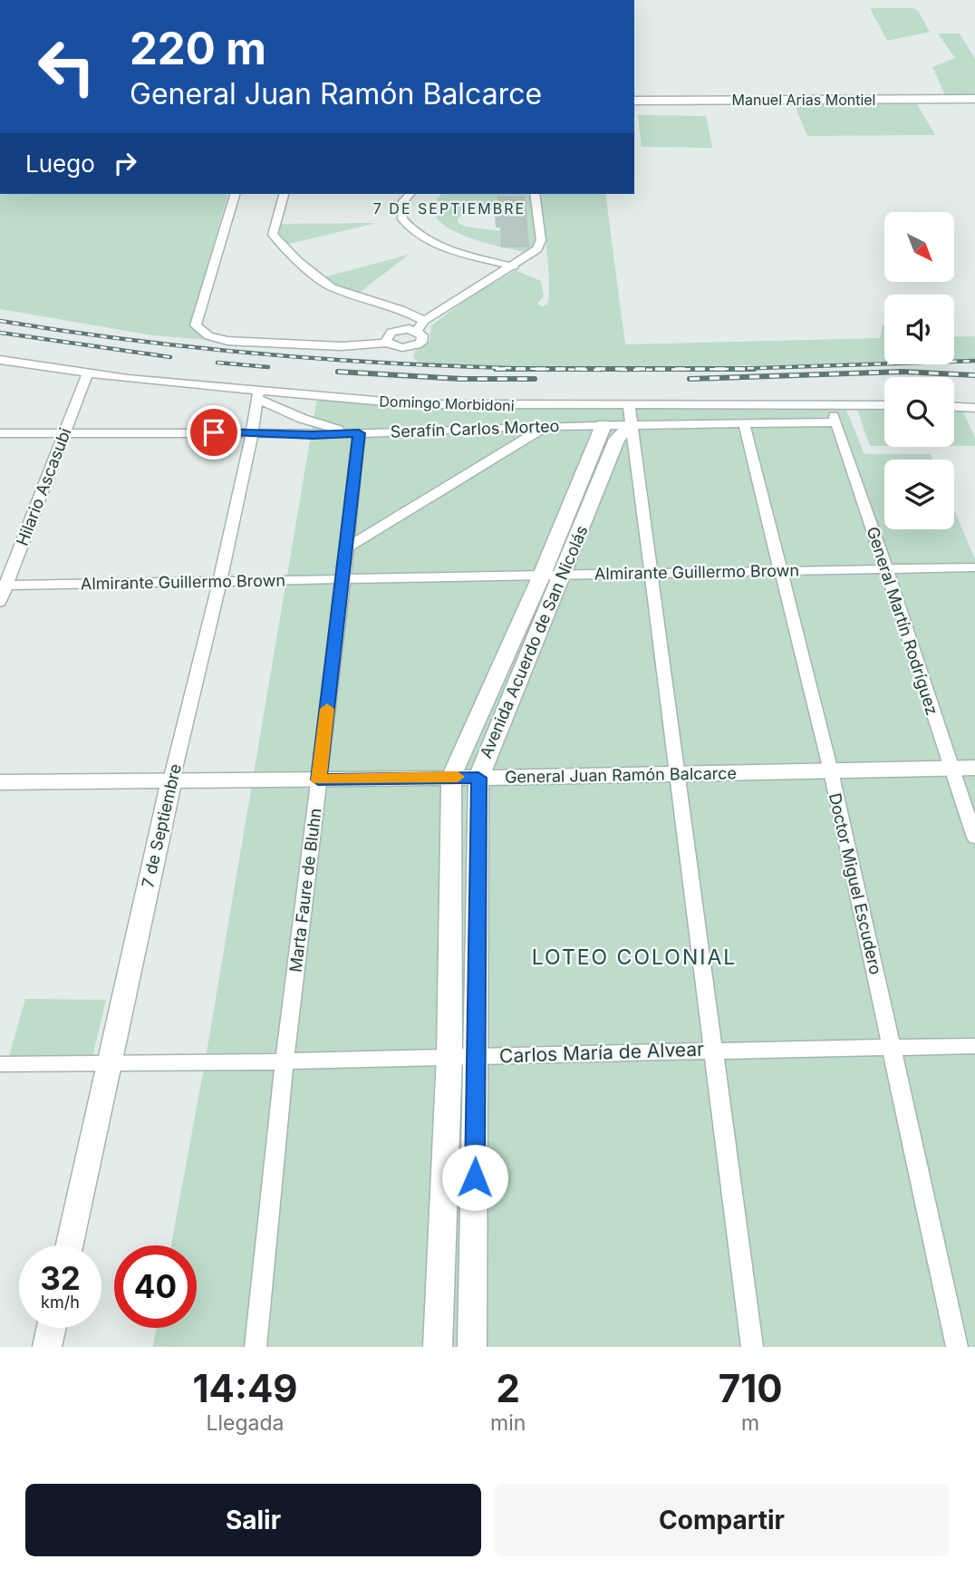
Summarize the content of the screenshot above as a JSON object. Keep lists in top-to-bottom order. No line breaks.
{"streets":{"street":["Manuel Arias Montiel","Domingo Morbidoni","Serafín Carlos Morteo","Hilario Ascasubi","Almirante Guillermo Brown","General Martín Rodríguez","Avenida Acuerdo de San Nicolás","General Juan Ramón Balcarce","7 de Septiembre","Doctor Miguel Escudero","Marta Faure de Bluhn","Carlos María de Alvear"]},"crossings":[["Domingo Morbidoni","Hilario Ascasubi"],["Domingo Morbidoni","General Martín Rodríguez"],["Domingo Morbidoni","7 de Septiembre"],["Serafín Carlos Morteo","Hilario Ascasubi"],["Serafín Carlos Morteo","General Martín Rodríguez"],["Serafín Carlos Morteo","Avenida Acuerdo de San Nicolás"],["Serafín Carlos Morteo","7 de Septiembre"],["Serafín Carlos Morteo","Doctor Miguel Escudero"],["Serafín Carlos Morteo","Marta Faure de Bluhn"],["Hilario Ascasubi","Almirante Guillermo Brown"],["Almirante Guillermo Brown","General Martín Rodríguez"],["Almirante Guillermo Brown","Avenida Acuerdo de San Nicolás"],["Almirante Guillermo Brown","7 de Septiembre"],["Almirante Guillermo Brown","Doctor Miguel Escudero"],["Almirante Guillermo Brown","Marta Faure de Bluhn"],["General Martín Rodríguez","General Juan Ramón Balcarce"],["Avenida Acuerdo de San Nicolás","General Juan Ramón Balcarce"],["Avenida Acuerdo de San Nicolás","Carlos María de Alvear"],["General Juan Ramón Balcarce","7 de Septiembre"],["General Juan Ramón Balcarce","Doctor Miguel Escudero"],["General Juan Ramón Balcarce","Marta Faure de Bluhn"],["7 de Septiembre","Carlos María de Alvear"],["Doctor Miguel Escudero","Carlos María de Alvear"],["Marta Faure de Bluhn","Carlos María de Alvear"]],"districts":["7 DE SEPTIEMBRE","LOTEO COLONIAL"],"north":"bottom right","page":{"turn":["220 m","General Juan Ramón Balcarce"],"then":"Luego","speed":"32 km/h","limit":"40","eta":["14:49","Llegada","2","min","710","m"],"buttons":["Salir","Compartir"]}}
